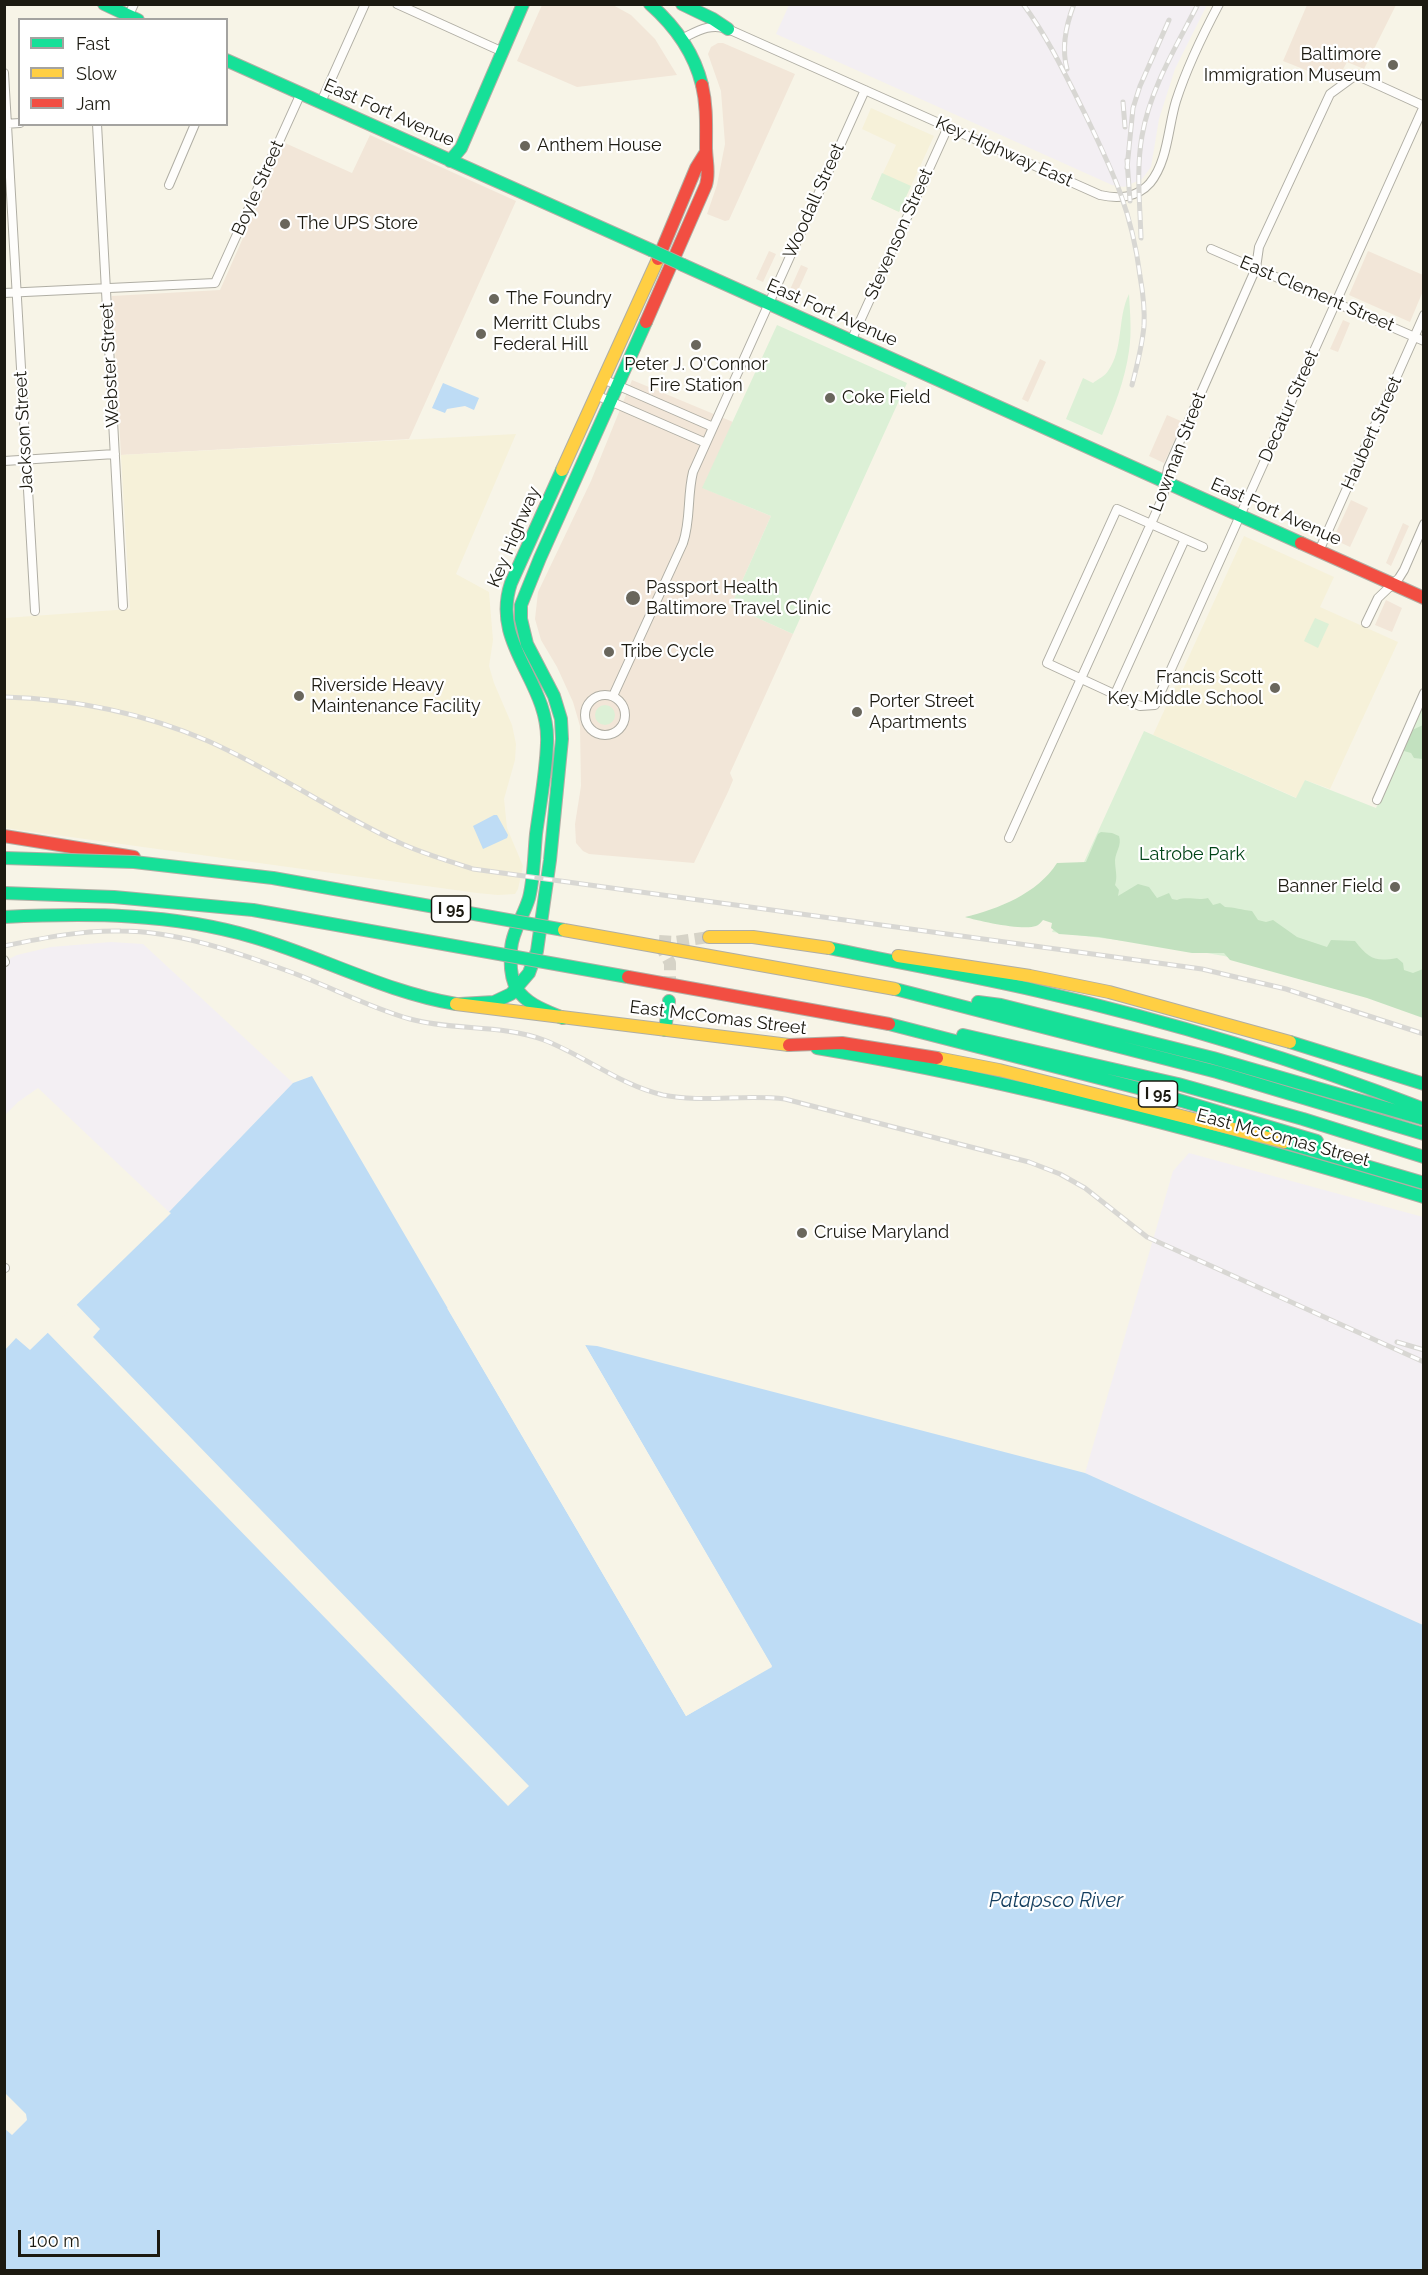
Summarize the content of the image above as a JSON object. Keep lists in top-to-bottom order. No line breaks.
{"streets":{"main road":["East Fort Avenue","Key Highway","I 95","East McComas Street"],"street":["Key Highway East","Boyle Street","Woodall Street","Stevenson Street","East Clement Street","Webster Street","Decatur Street","Jackson Street","Haubert Street","Lowman Street"]},"crossings":[["East Fort Avenue","Boyle Street"],["East Fort Avenue","Woodall Street"],["East Fort Avenue","Stevenson Street"],["East Fort Avenue","Decatur Street"],["East Fort Avenue","Haubert Street"],["East Fort Avenue","Lowman Street"],["Key Highway East","Woodall Street"],["Key Highway East","Stevenson Street"],["Key Highway East","Key Highway"],["Boyle Street","Webster Street"],["East Clement Street","Decatur Street"],["East Clement Street","Haubert Street"],["East Clement Street","Lowman Street"],["Decatur Street","Lowman Street"]],"water":["Patapsco River"],"parks":["Latrobe Park"],"places":["Baltimore Immigration Museum","Anthem House","The UPS Store","The Foundry","Merritt Clubs Federal Hill","Peter J. O'Connor Fire Station","Coke Field","Passport Health Baltimore Travel Clinic","Tribe Cycle","Francis Scott Key Middle School","Riverside Heavy Maintenance Facility","Porter Street Apartments","Banner Field","Cruise Maryland"],"legend":["Fast","Slow","Jam"],"scale_bar":"100 m"}
